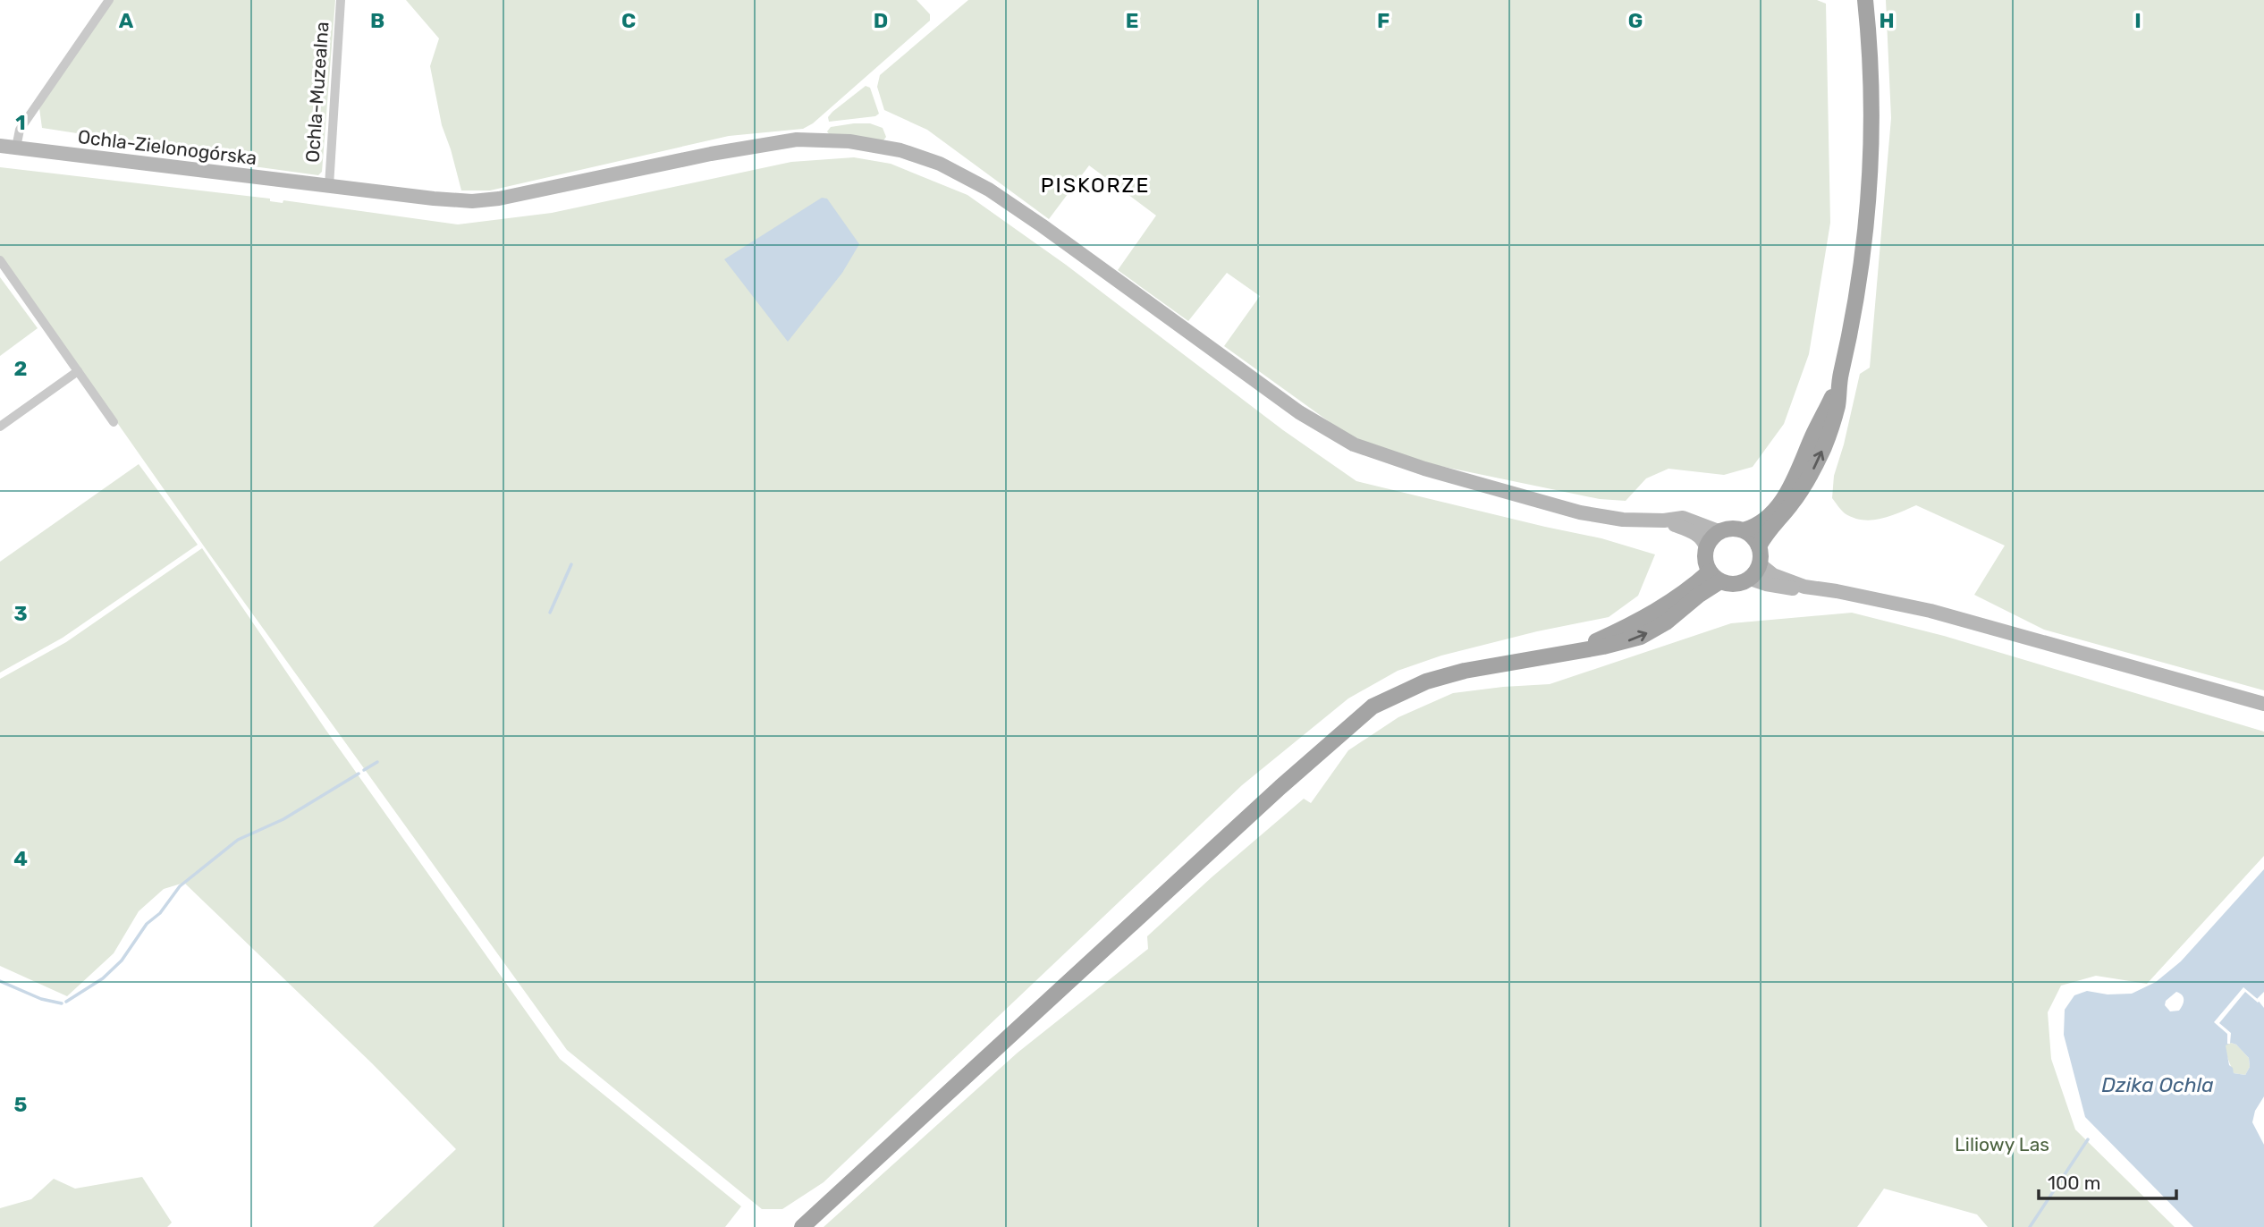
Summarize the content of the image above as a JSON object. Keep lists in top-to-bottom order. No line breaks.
{"streets":{"street":["Ochla-Muzealna","Ochla-Zielonogórska"]},"crossings":[["Ochla-Muzealna","Ochla-Zielonogórska"]],"districts":["PISKORZE"],"water":["Dzika Ochla"],"parks":["Liliowy Las"],"scale_bar":"100 m","grid":{"columns":["A","B","C","D","E","F","G","H","I"],"rows":["1","2","3","4","5"]}}
